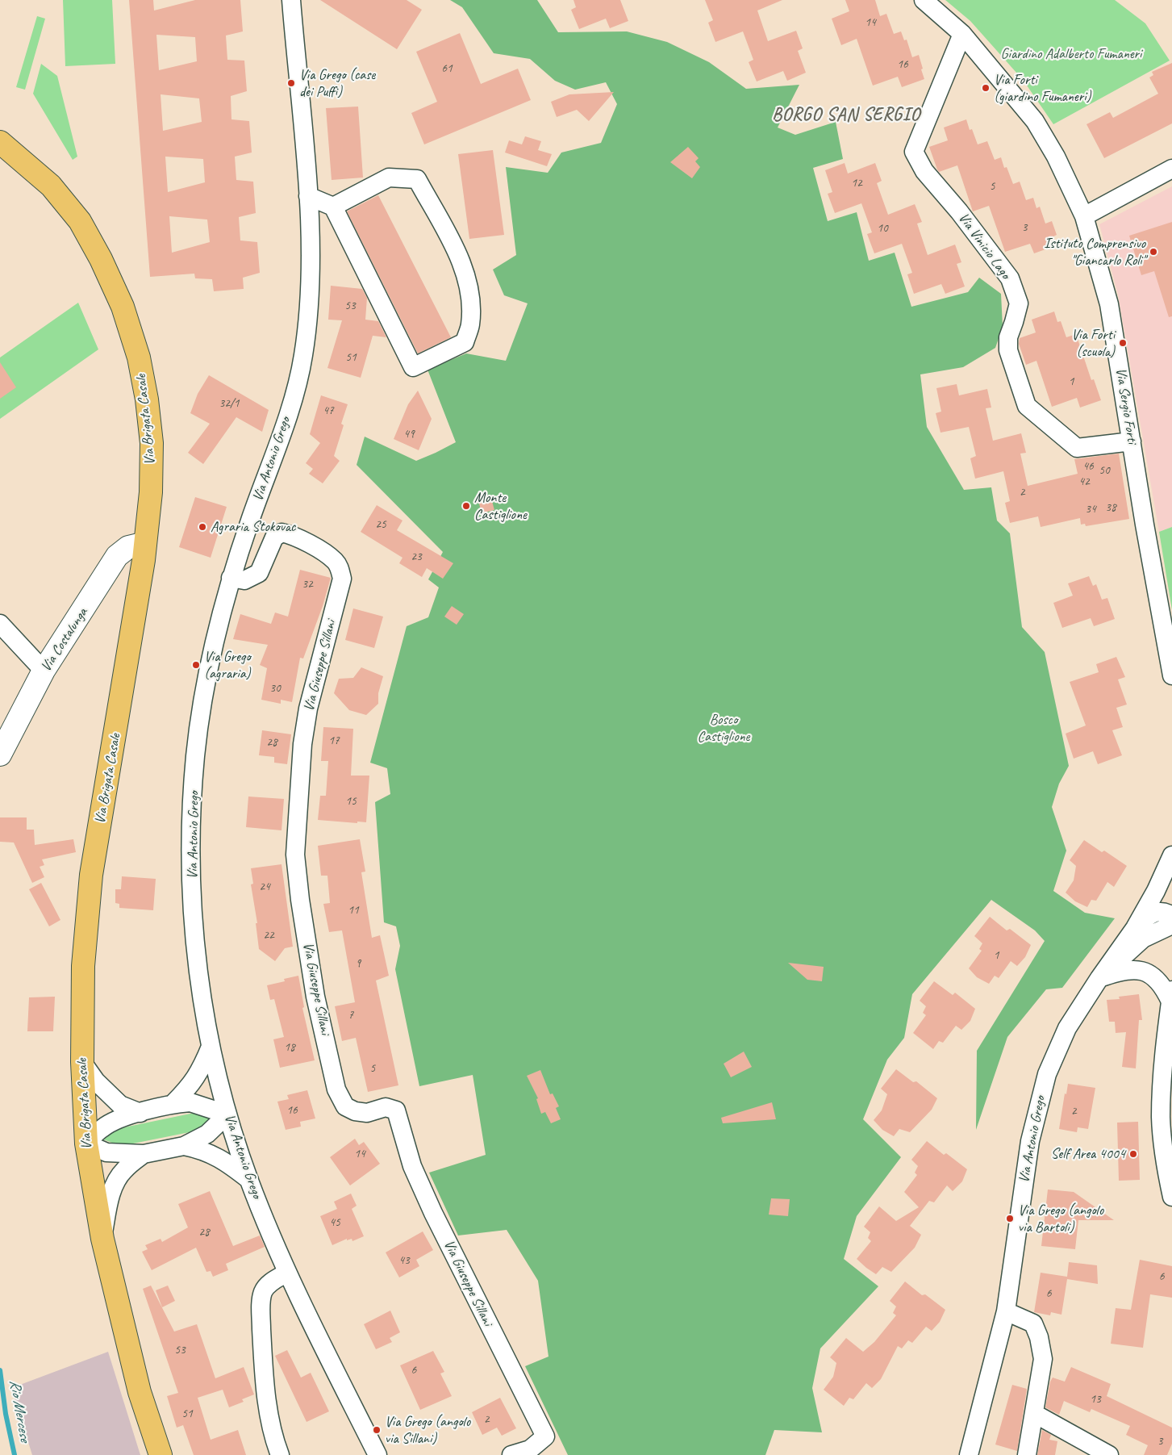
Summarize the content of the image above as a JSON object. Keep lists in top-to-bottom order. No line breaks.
{"streets":{"main road":["Via Brigata Casale"],"street":["Via Vinicio Lago","Via Sergio Forti","Via Antonio Grego","Via Costalunga","Via Giuseppe Sillani"]},"crossings":[["Via Vinicio Lago","Via Sergio Forti"],["Via Brigata Casale","Via Costalunga"],["Via Antonio Grego","Via Giuseppe Sillani"]],"districts":["BORGO SAN SERGIO"],"water":["Rio Mercese"],"parks":["Giardino Adalberto Fumaneri","Bosco Castiglione"],"places":["Via Grego (case dei Puffi)","Via Forti (giardino Fumaneri)","Istituto Comprensivo \"Giancarlo Roli\"","Via Forti (scuola)","Monte Castiglione","Agraria Stokovac","Via Grego (agraria)","Self Area 4004","Via Grego (angolo via Bartoli)","Via Grego (angolo via Sillani)"],"house_numbers":["14","16","61","12","5","3","10","53","51","1","32/1","47","49","46","50","42","2","38","34","25","23","32","30","17","28","15","24","11","22","1","9","7","18","5","16","2","14","45","28","43","6","6","53","6","13","51","2","3"]}
